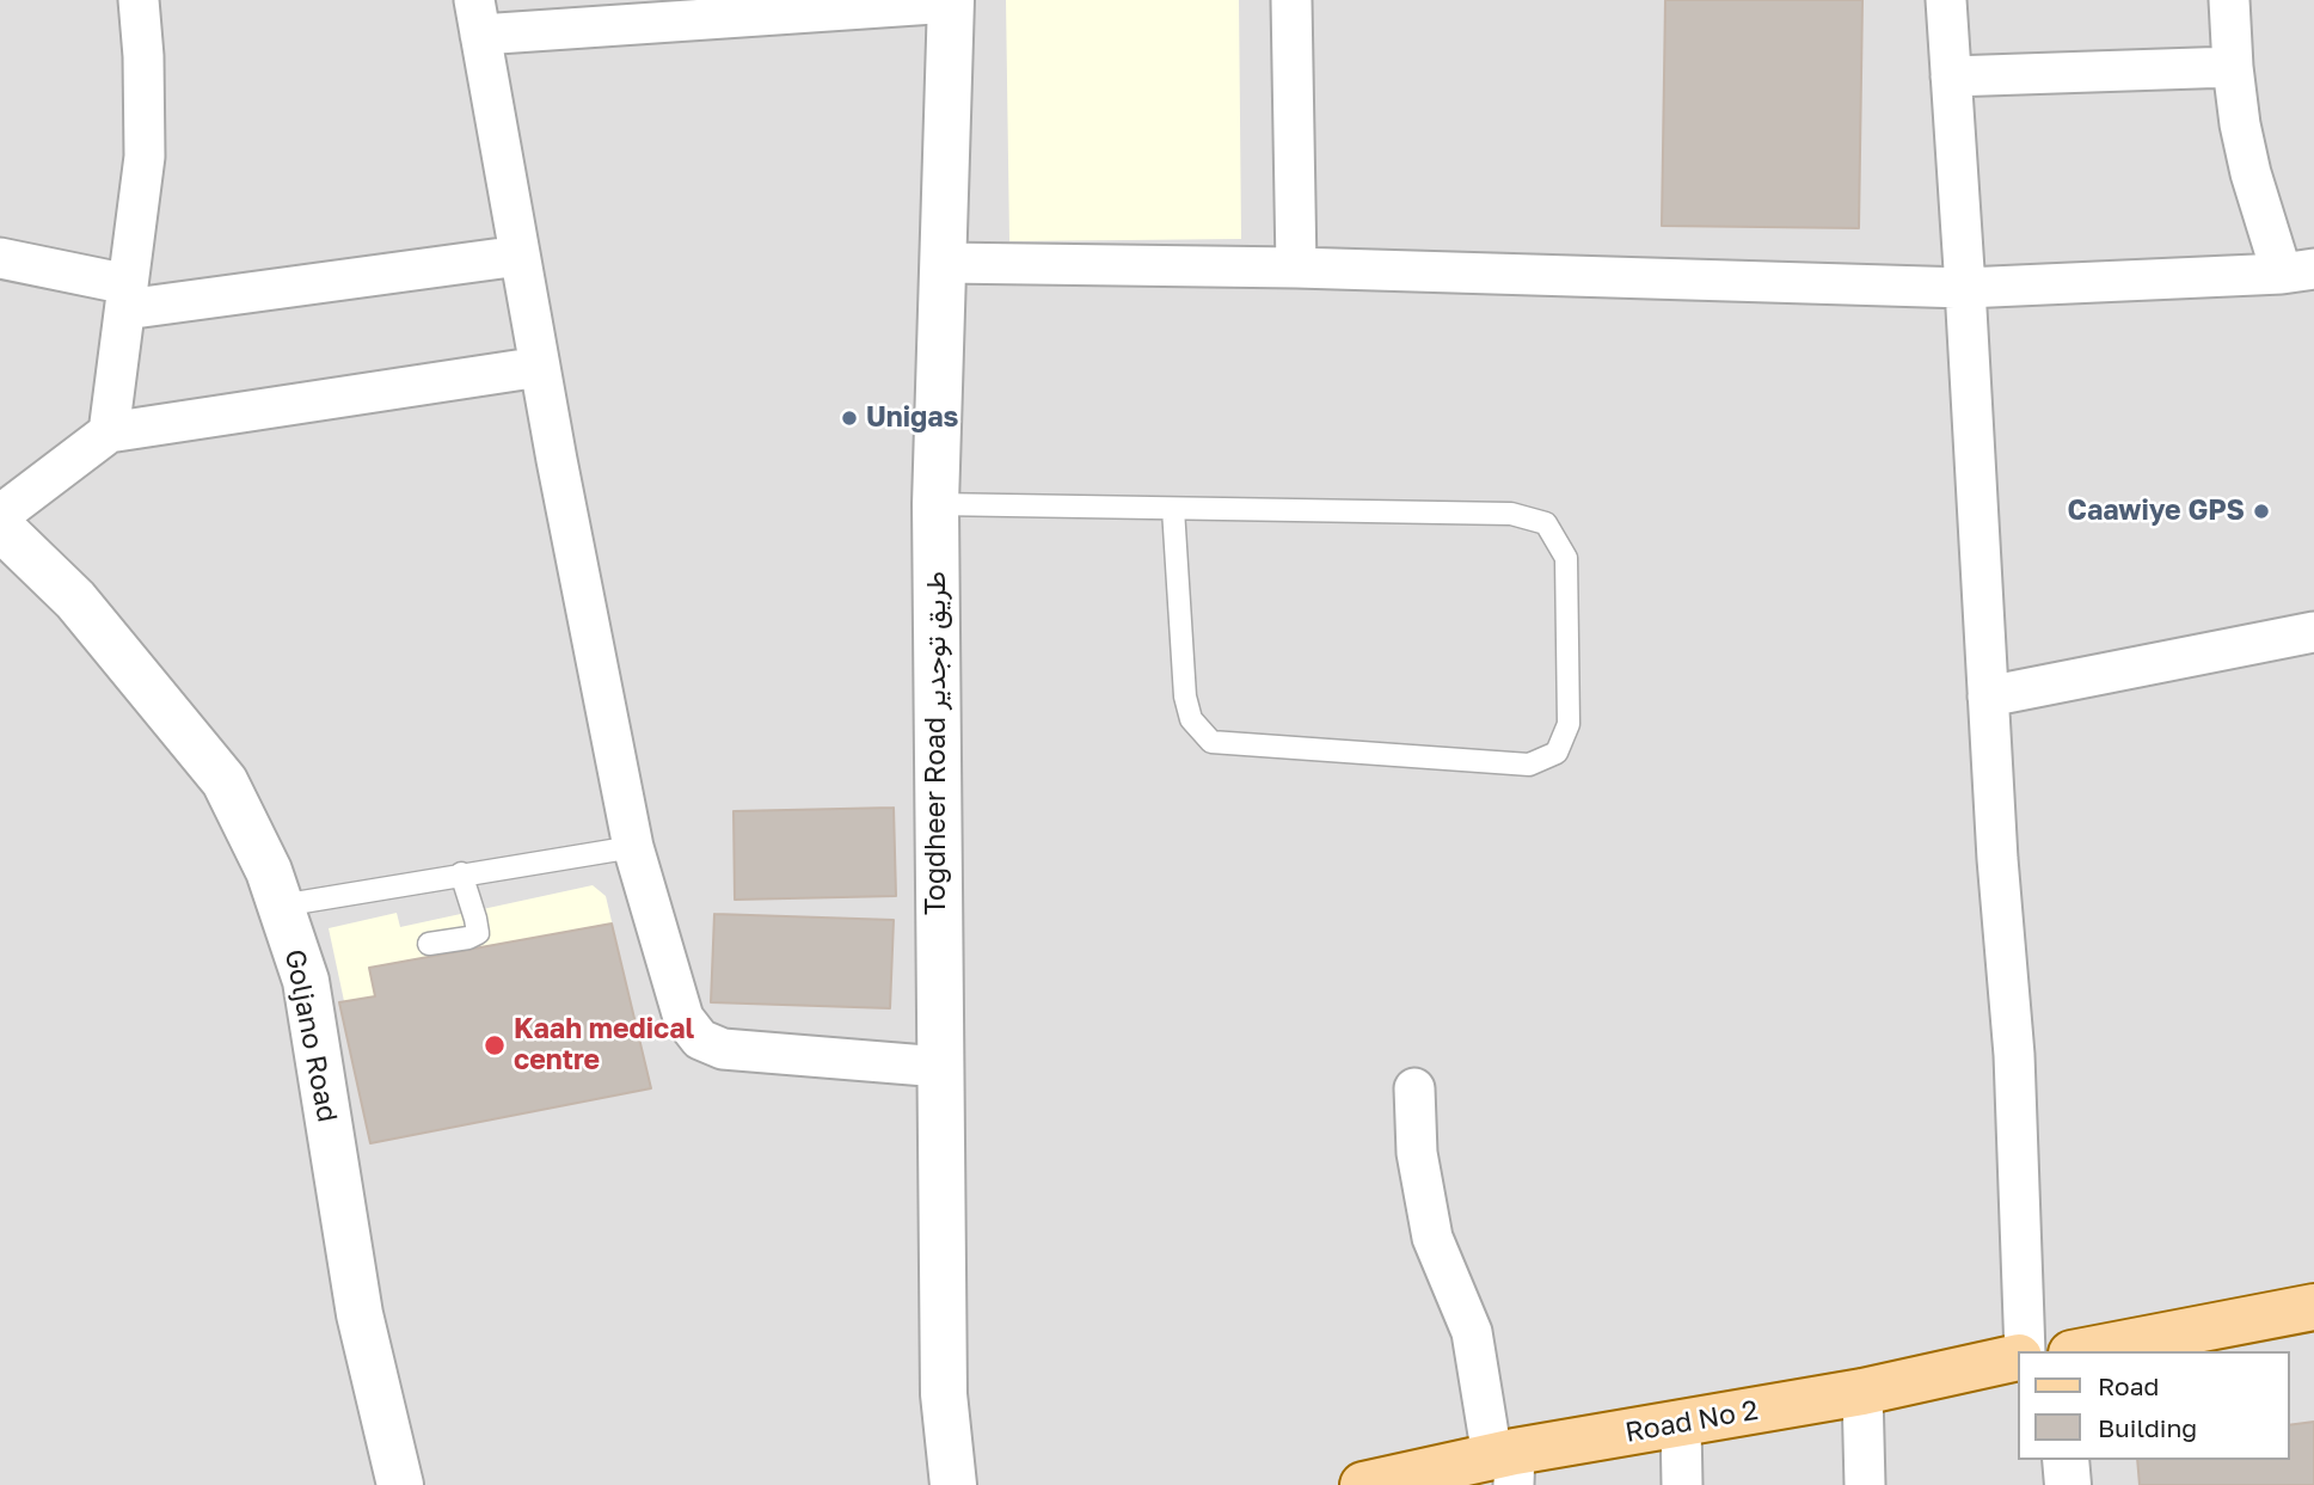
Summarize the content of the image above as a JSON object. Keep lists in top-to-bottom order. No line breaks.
{"streets":{"main road":["Road No 2"],"street":["Togdheer Road طريق توجدير","Goljano Road"]},"places":["Unigas","Caawiye GPS","Kaah medical centre"],"legend":["Road","Building"]}
